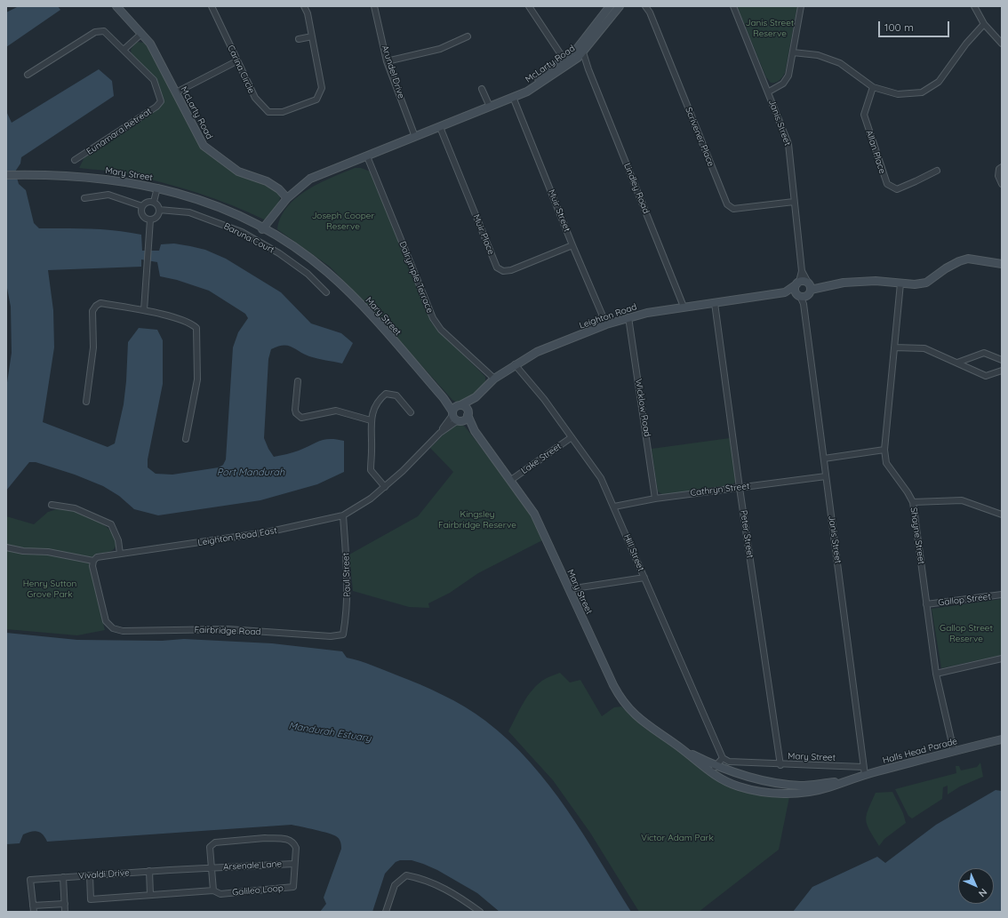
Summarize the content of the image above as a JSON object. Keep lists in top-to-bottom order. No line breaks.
{"streets":{"street":["McLarty Road","Carina Circle","Arundel Drive","Janis Street","Eunamara Retreat","Scrivener Place","Allan Place","Mary Street","Lindley Road","Muir Street","Muir Place","Baruna Court","Dalrymple Terrace","Leighton Road","Wicklow Road","Lake Street","Cathryn Street","Peter Street","Shayne Street","Leighton Road East","Hill Street","Paul Street","Gallop Street","Fairbridge Road","Halls Head Parade","Arsenale Lane","Vivaldi Drive","Galileo Loop"]},"crossings":[["McLarty Road","Arundel Drive"],["McLarty Road","Mary Street"],["McLarty Road","Lindley Road"],["McLarty Road","Muir Street"],["McLarty Road","Muir Place"],["McLarty Road","Dalrymple Terrace"],["Janis Street","Scrivener Place"],["Janis Street","Mary Street"],["Janis Street","Leighton Road"],["Janis Street","Cathryn Street"],["Janis Street","Halls Head Parade"],["Mary Street","Leighton Road"],["Mary Street","Lake Street"],["Mary Street","Peter Street"],["Mary Street","Leighton Road East"],["Mary Street","Hill Street"],["Mary Street","Halls Head Parade"],["Lindley Road","Leighton Road"],["Muir Street","Muir Place"],["Muir Street","Leighton Road"],["Dalrymple Terrace","Leighton Road"],["Leighton Road","Wicklow Road"],["Leighton Road","Peter Street"],["Leighton Road","Leighton Road East"],["Leighton Road","Hill Street"],["Wicklow Road","Cathryn Street"],["Lake Street","Hill Street"],["Cathryn Street","Peter Street"],["Cathryn Street","Hill Street"],["Shayne Street","Gallop Street"],["Shayne Street","Halls Head Parade"],["Leighton Road East","Paul Street"],["Leighton Road East","Fairbridge Road"],["Paul Street","Fairbridge Road"],["Arsenale Lane","Vivaldi Drive"],["Arsenale Lane","Galileo Loop"],["Vivaldi Drive","Galileo Loop"]],"water":["Port Mandurah","Mandurah Estuary"],"parks":["Janis Street Reserve","Joseph Cooper Reserve","Kingsley Fairbridge Reserve","Henry Sutton Grove Park","Gallop Street Reserve","Victor Adam Park"],"scale_bar":"100 m","north":"bottom right"}
